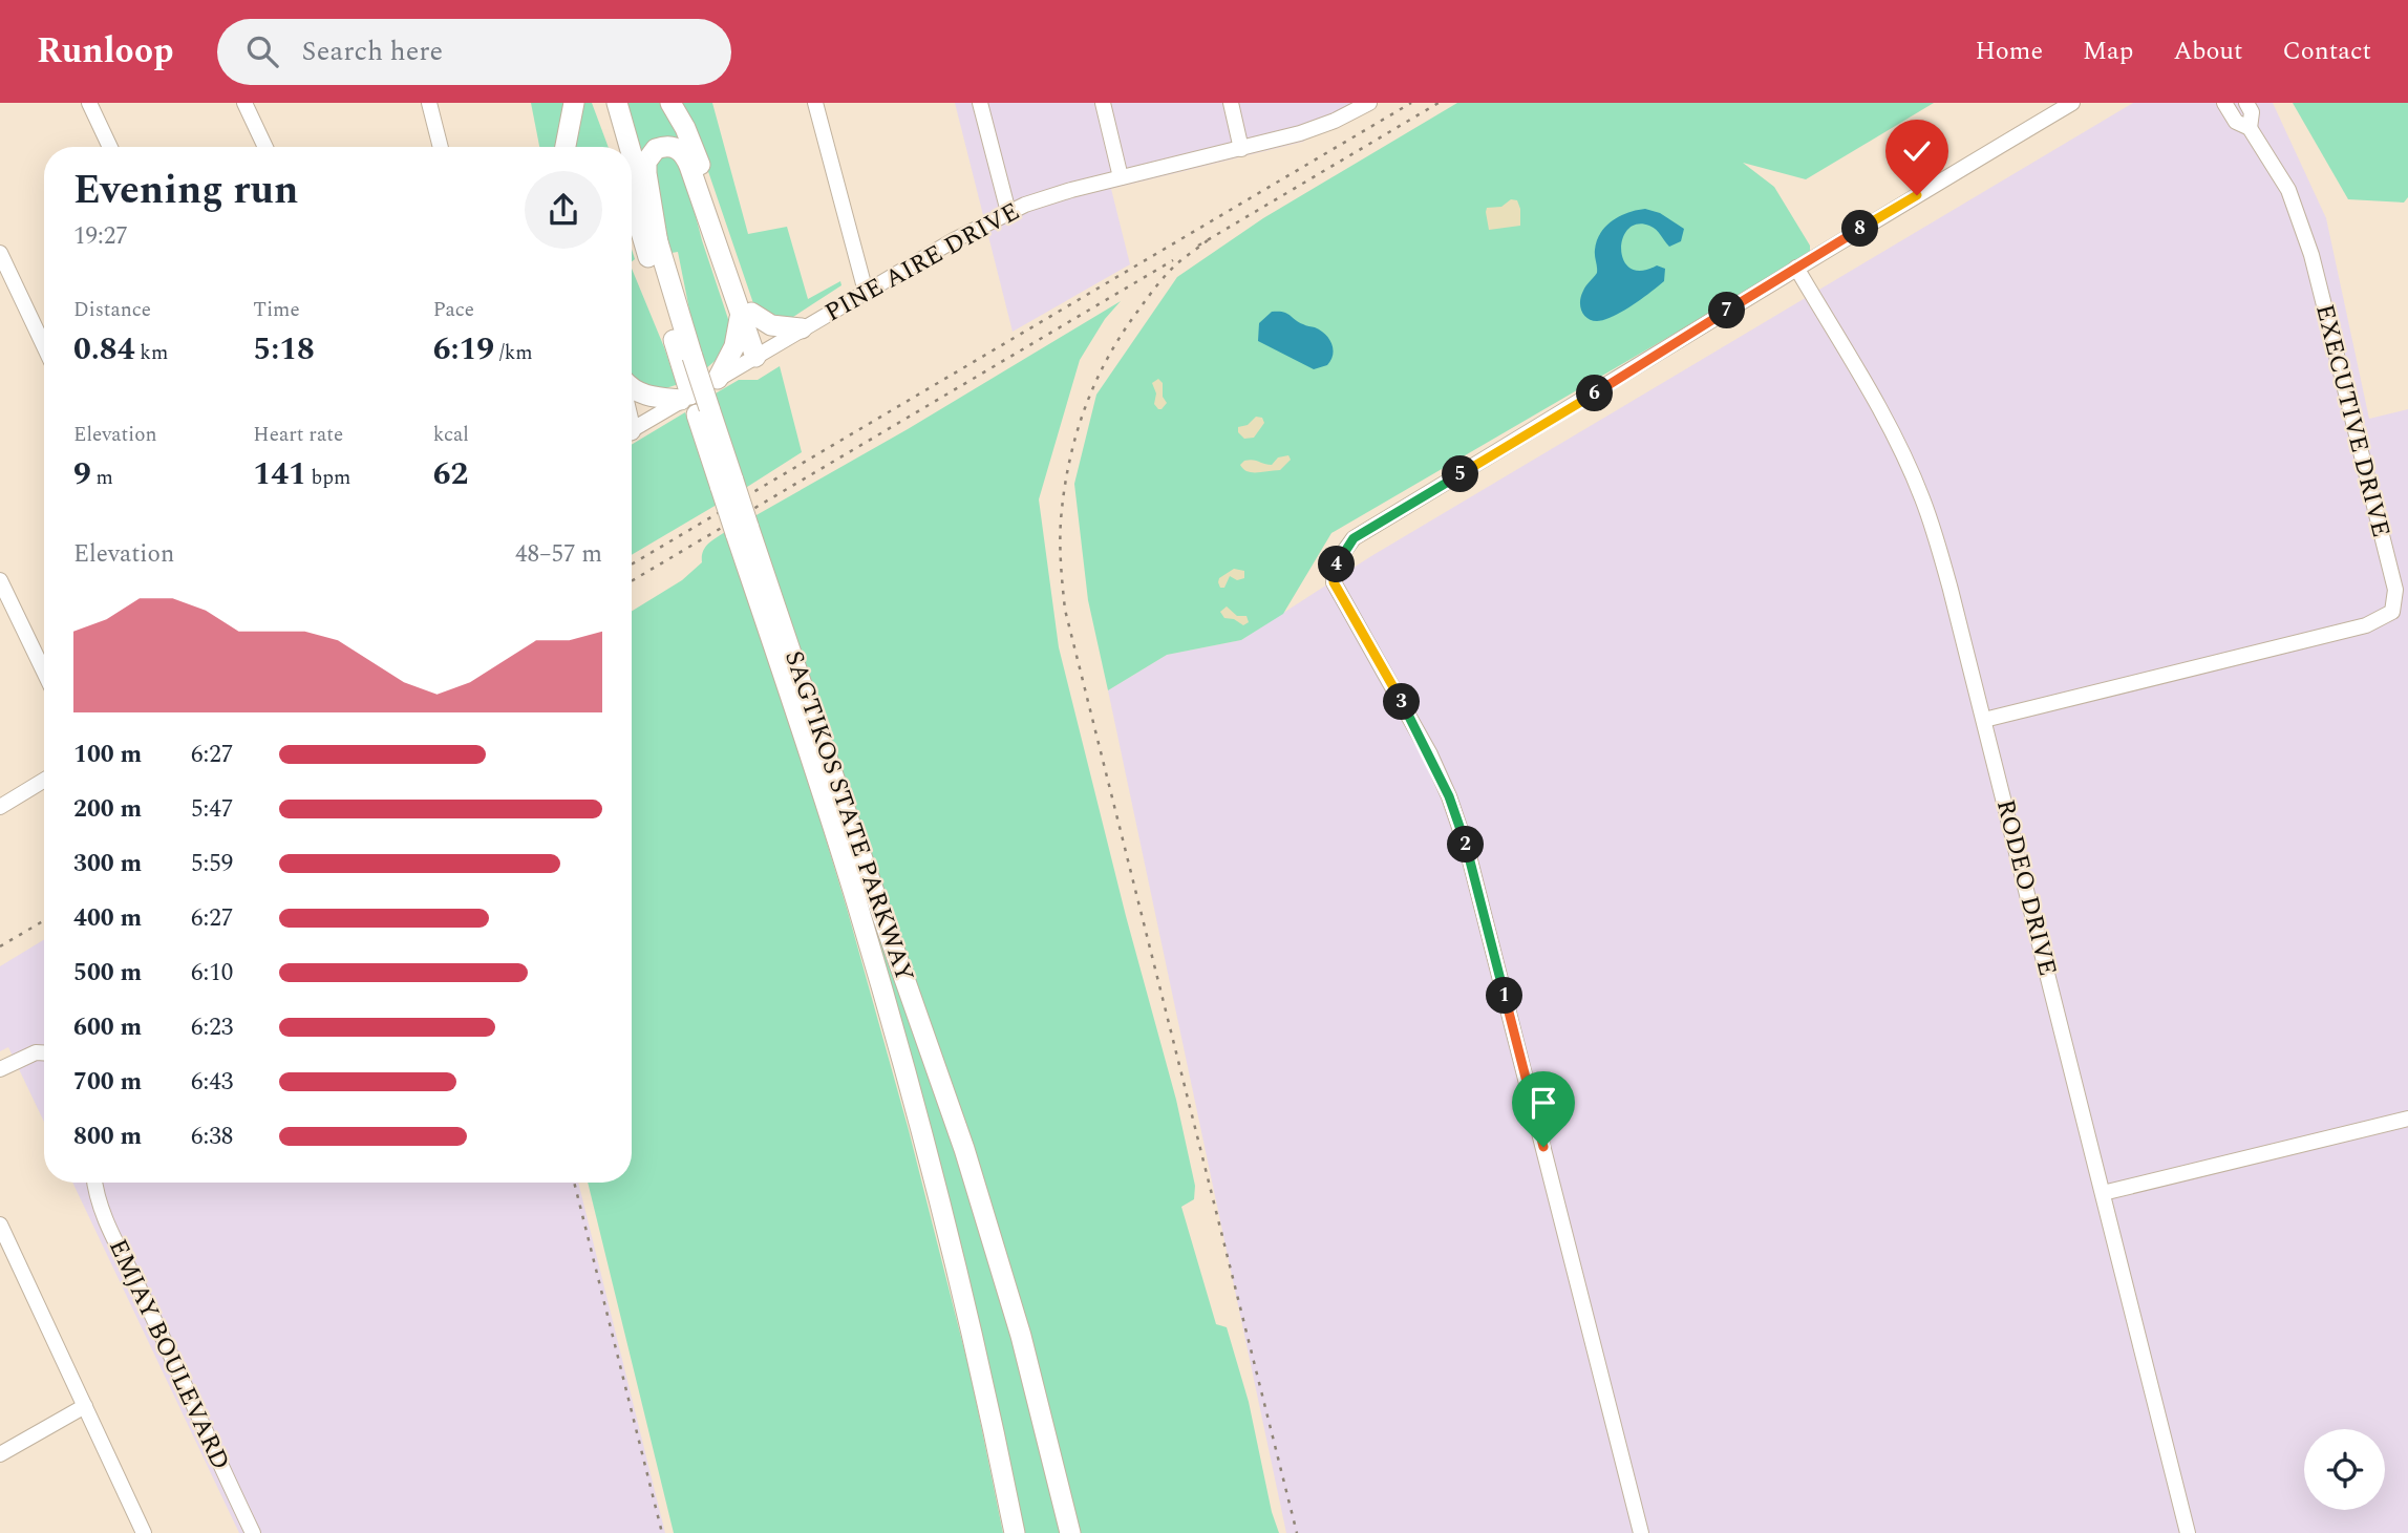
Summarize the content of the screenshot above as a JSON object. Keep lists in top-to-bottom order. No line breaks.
{"streets":{"highway":["SAGTIKOS STATE PARKWAY"],"street":["PINE AIRE DRIVE","EXECUTIVE DRIVE","RODEO DRIVE","EMJAY BOULEVARD"]},"crossings":[["PINE AIRE DRIVE","SAGTIKOS STATE PARKWAY"],["EXECUTIVE DRIVE","RODEO DRIVE"]],"page":{"header":"Runloop","search":"Search here","nav":["Home","Map","About","Contact"],"heading":["Evening run","19:27"],"pins":["8","7","6","5","4","3","2","1"],"stats":[["Distance","0.84 km"],["Time","5:18"],["Pace","6:19 /km"],["Elevation","9 m"],["Heart rate","141 bpm"],["kcal","62"]],"chart":["Elevation","48–57 m"],"list":[{"name":"100 m","note":"6:27"},{"name":"200 m","note":"5:47"},{"name":"300 m","note":"5:59"},{"name":"400 m","note":"6:27"},{"name":"500 m","note":"6:10"},{"name":"600 m","note":"6:23"},{"name":"700 m","note":"6:43"},{"name":"800 m","note":"6:38"}]}}
